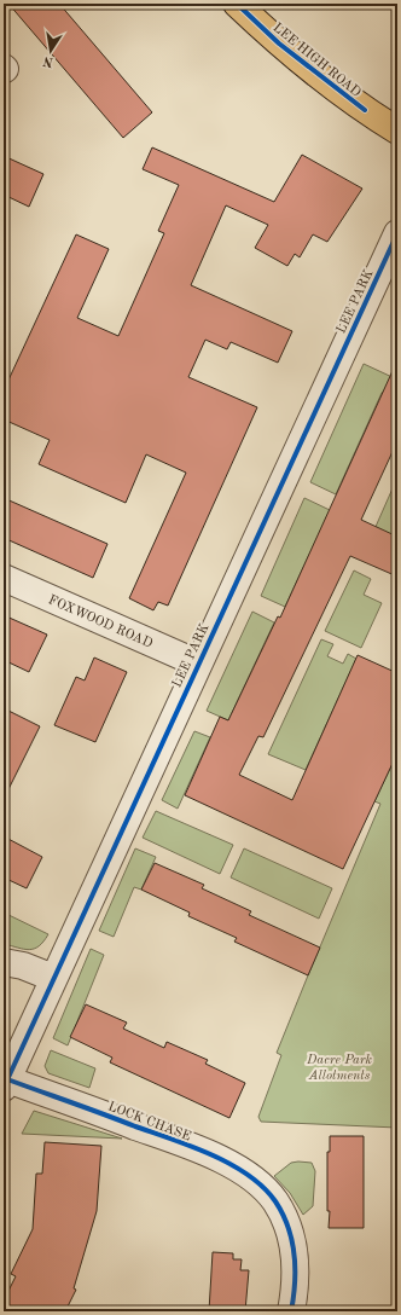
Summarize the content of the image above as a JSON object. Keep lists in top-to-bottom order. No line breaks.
{"streets":{"highway":["LEE HIGH ROAD"],"street":["LEE PARK","FOXWOOD ROAD","LOCK CHASE"]},"crossings":[["LEE PARK","FOXWOOD ROAD"],["LEE PARK","LOCK CHASE"]],"parks":["Dacre Park Allotments"],"north":"bottom"}
